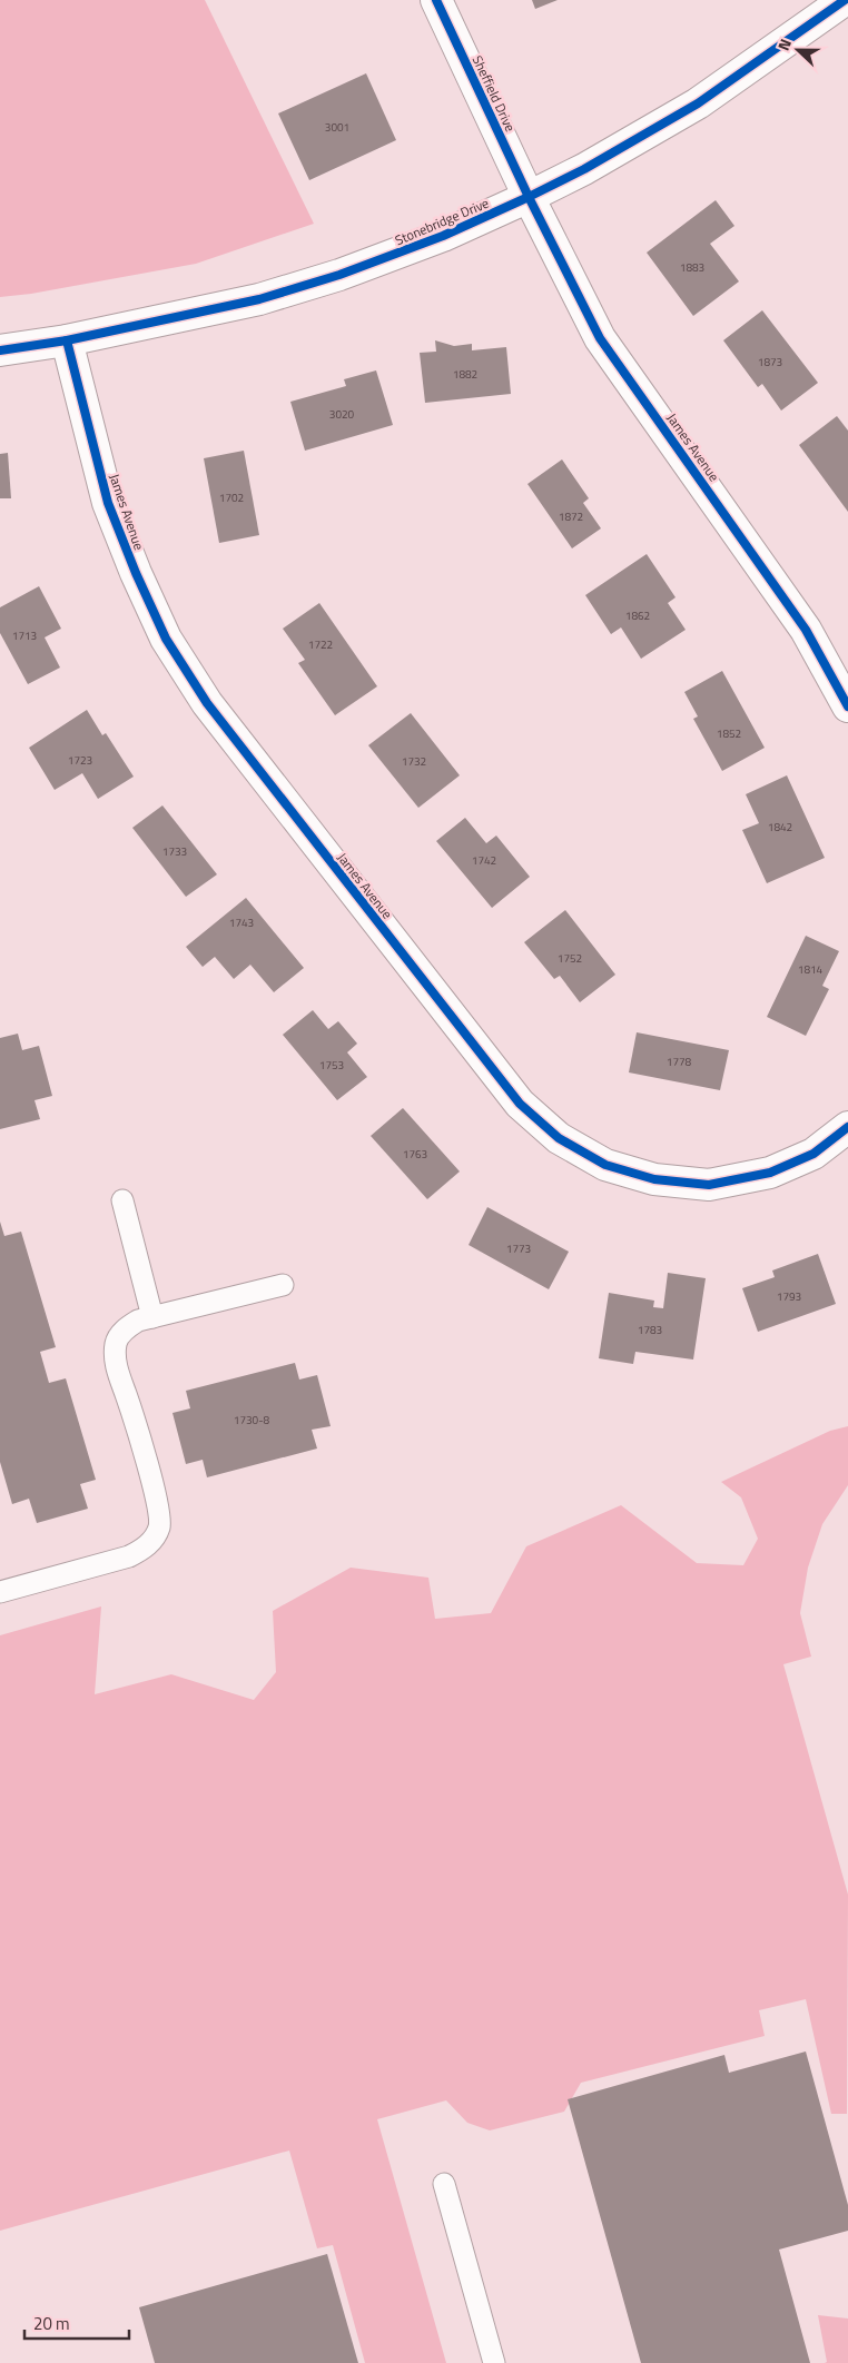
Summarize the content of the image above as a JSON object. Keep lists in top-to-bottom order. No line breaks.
{"streets":{"street":["Sheffield Drive","Stonebridge Drive","James Avenue"]},"crossings":[["Sheffield Drive","Stonebridge Drive"],["Sheffield Drive","James Avenue"],["Stonebridge Drive","James Avenue"]],"house_numbers":["3001","1883","1873","1882","3020","1702","1872","1862","1713","1722","1852","1723","1732","1842","1733","1742","1743","1752","1814","1778","1753","1763","1773","1793","1783","1730-8"],"scale_bar":"20 m","north":"left"}
